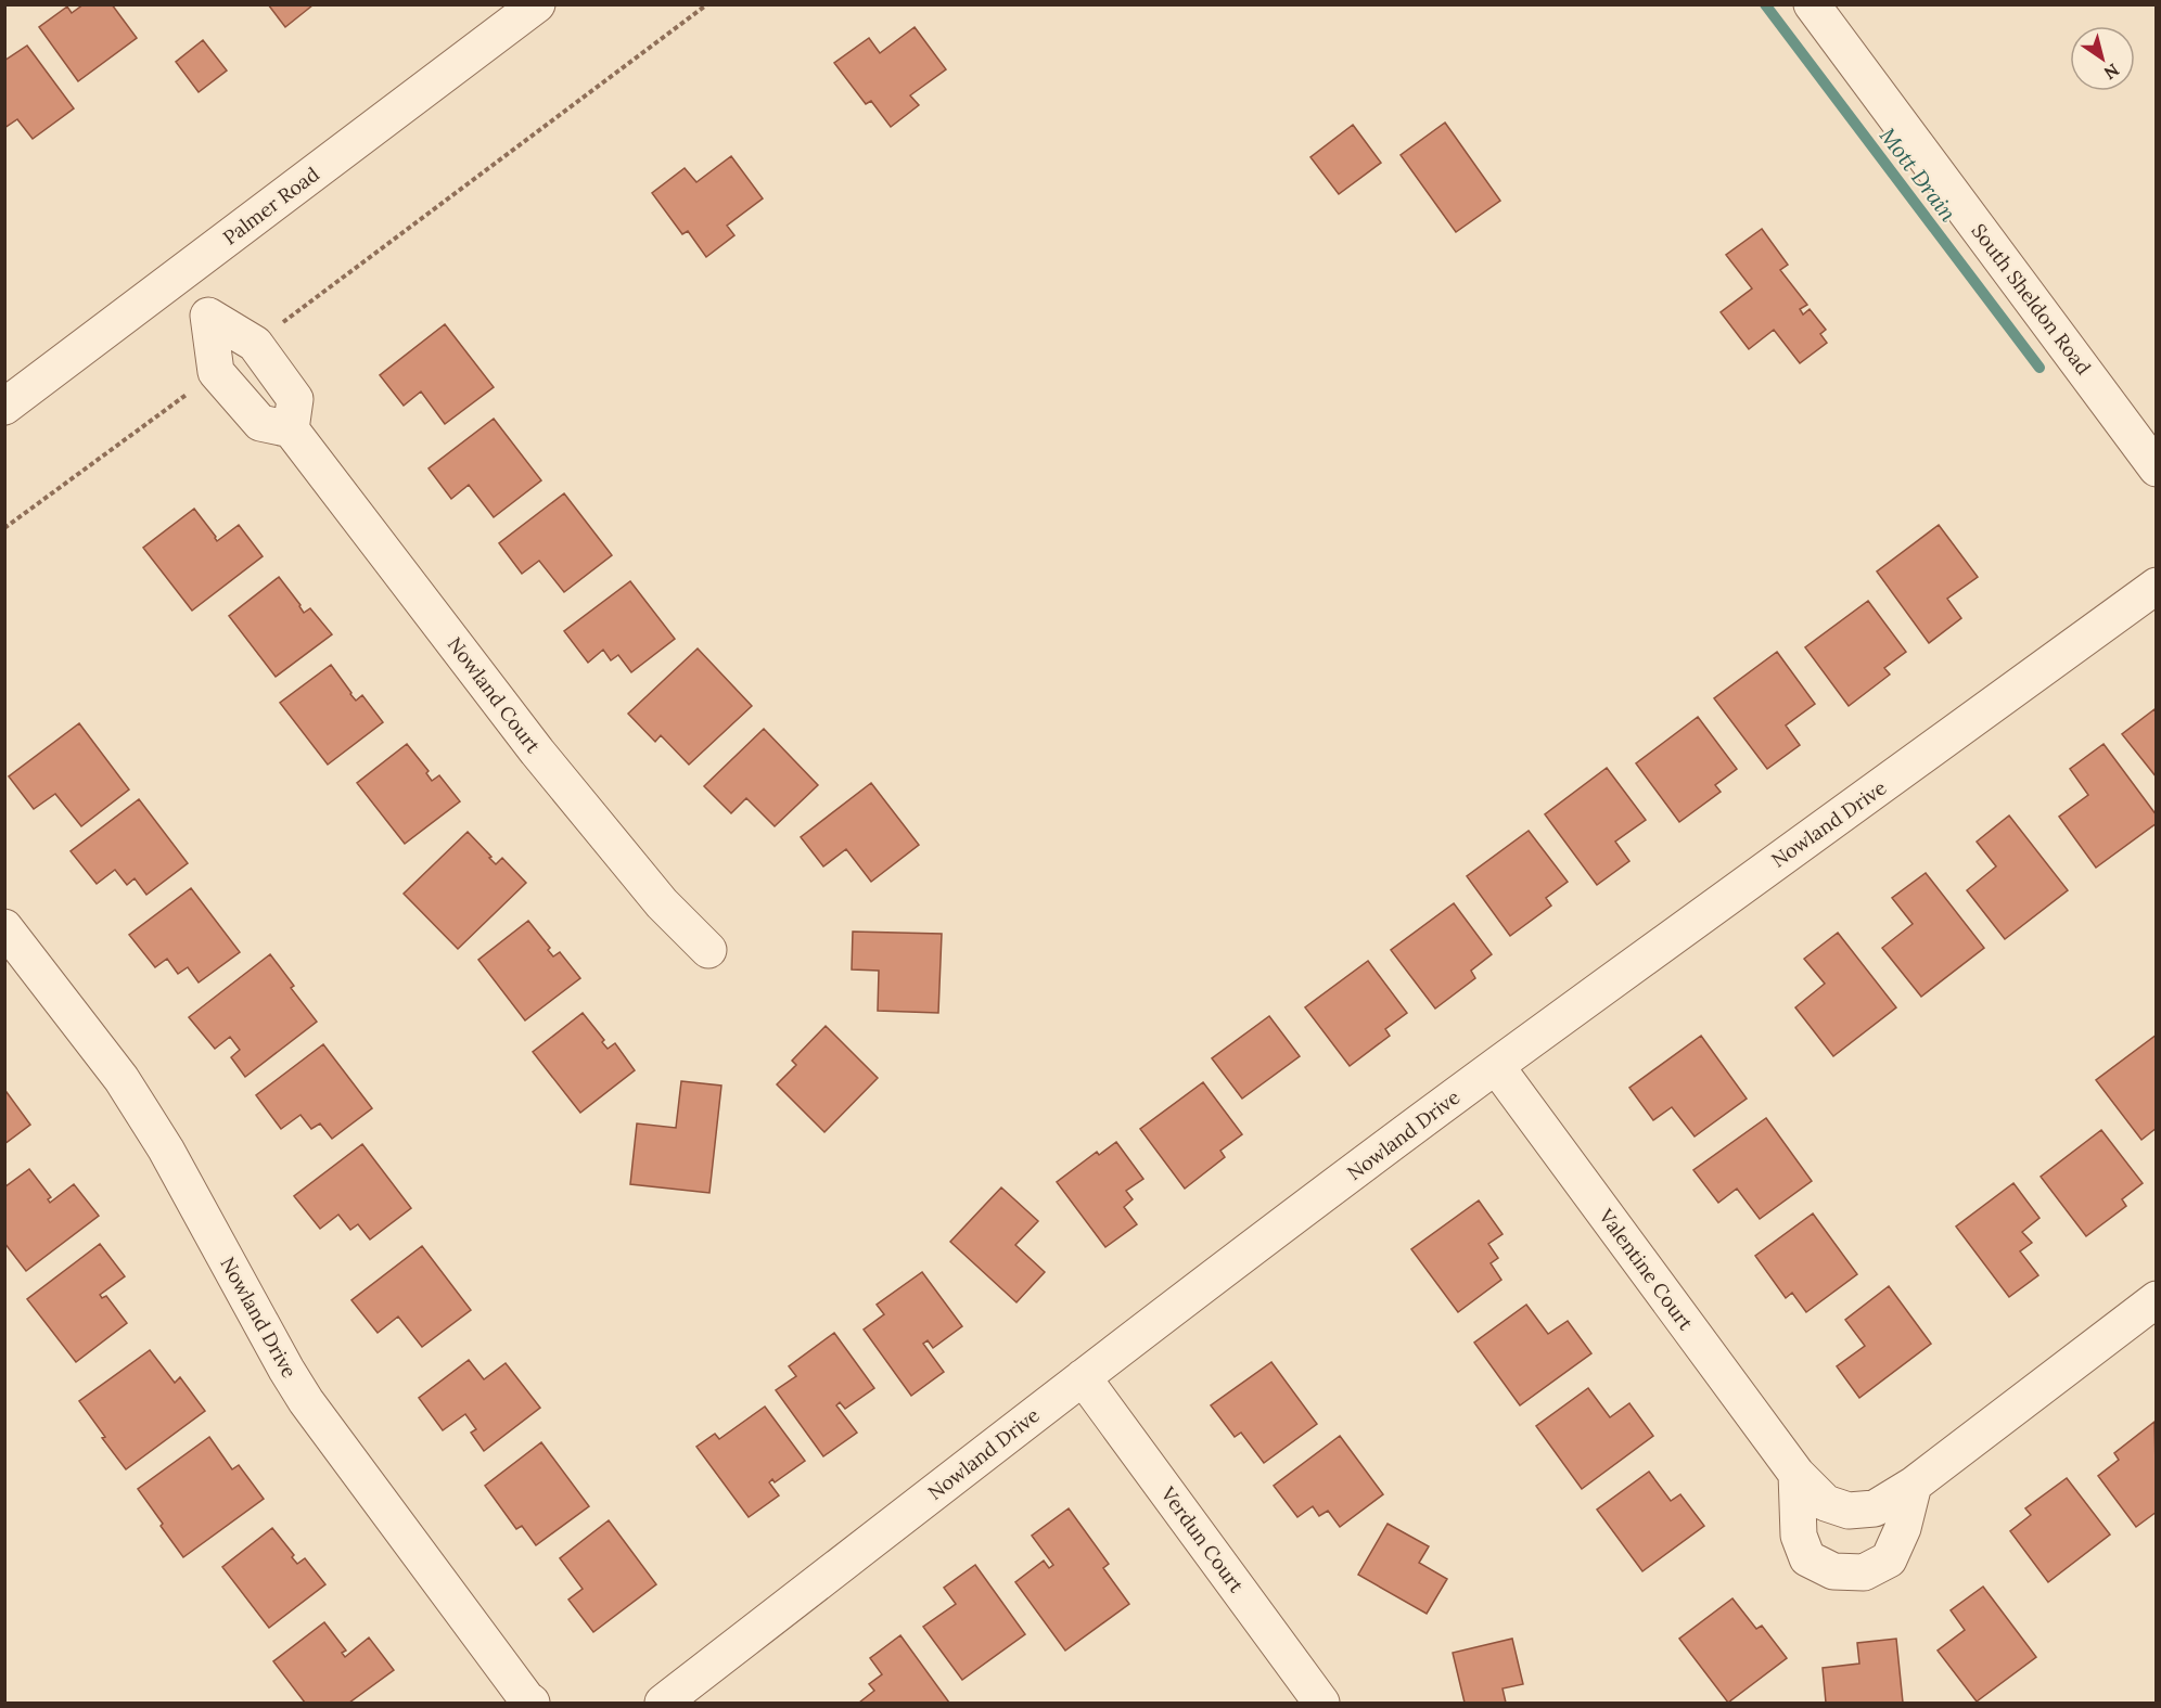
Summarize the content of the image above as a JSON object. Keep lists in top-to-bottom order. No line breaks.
{"streets":{"street":["Palmer Road","South Sheldon Road","Nowland Court","Nowland Drive","Valentine Court","Verdun Court"]},"crossings":[["Nowland Drive","Valentine Court"],["Nowland Drive","Verdun Court"]],"water":["Mott Drain"],"north":"bottom right"}
